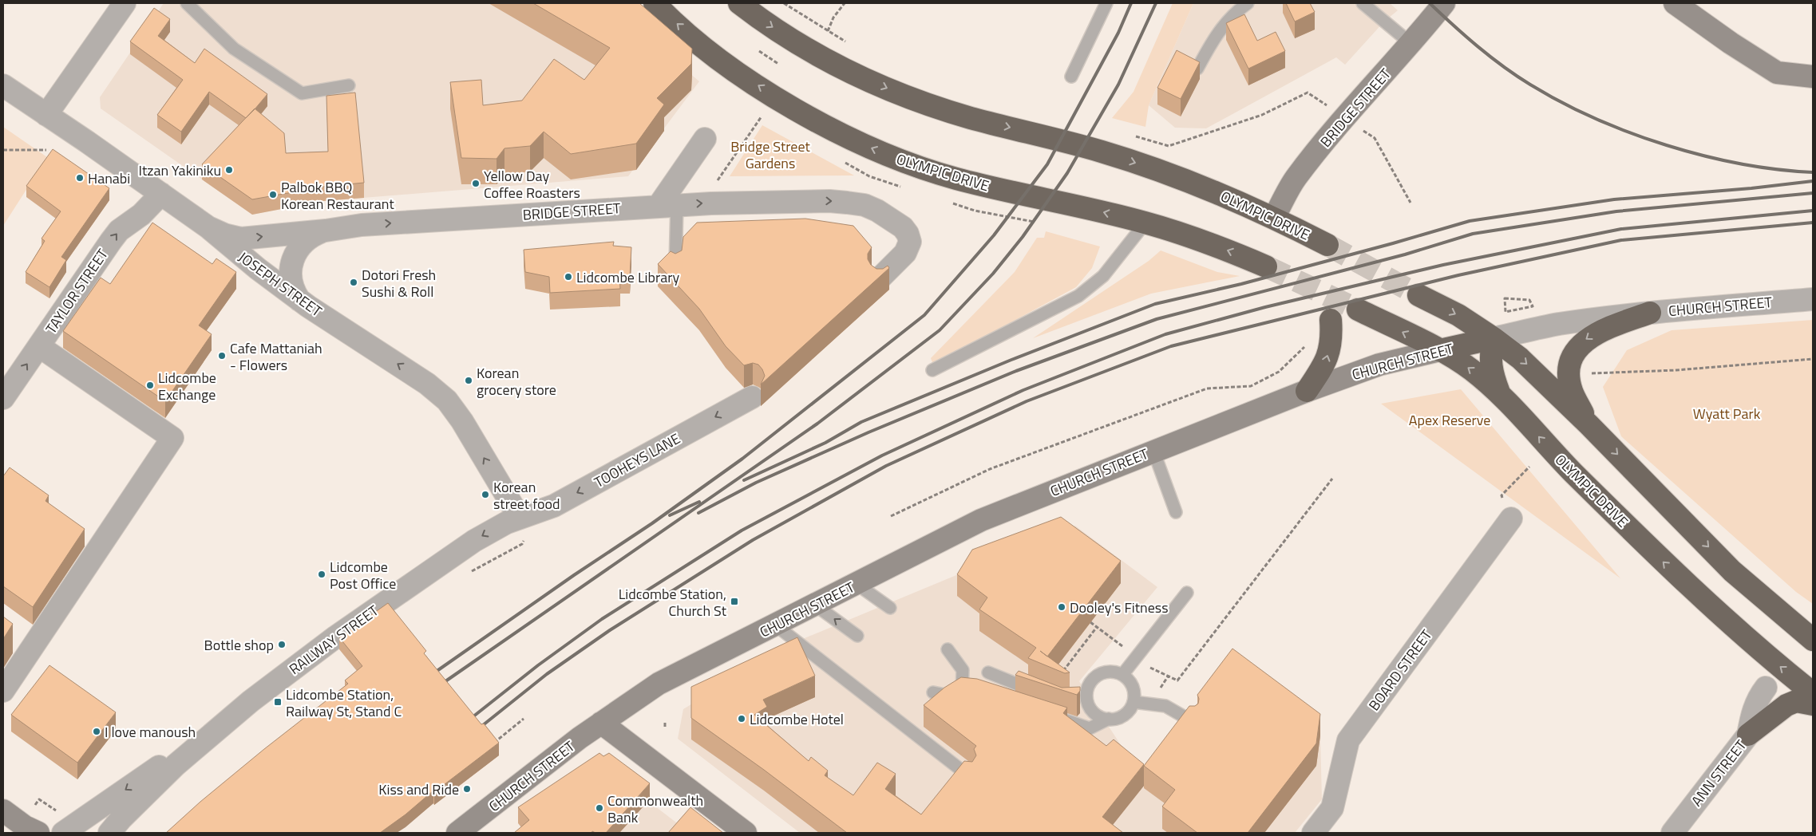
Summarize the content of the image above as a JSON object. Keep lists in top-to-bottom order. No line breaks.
{"streets":{"highway":["OLYMPIC DRIVE","CHURCH STREET"],"main road":["BRIDGE STREET"],"street":["JOSEPH STREET","TAYLOR STREET","TOOHEYS LANE","RAILWAY STREET","BOARD STREET","ANN STREET"]},"crossings":[["BRIDGE STREET","OLYMPIC DRIVE"],["BRIDGE STREET","JOSEPH STREET"],["OLYMPIC DRIVE","CHURCH STREET"],["JOSEPH STREET","TAYLOR STREET"],["JOSEPH STREET","TOOHEYS LANE"],["JOSEPH STREET","RAILWAY STREET"],["TOOHEYS LANE","RAILWAY STREET"]],"one_way":["BRIDGE STREET","JOSEPH STREET","TAYLOR STREET","TOOHEYS LANE"],"parks":["Bridge Street Gardens","Wyatt Park","Apex Reserve"],"places":{"other":["Itzan Yakiniku","Hanabi","Yellow Day Coffee Roasters","Palbok BBQ Korean Restaurant","Lidcombe Library","Dotori Fresh Sushi & Roll","Cafe Mattaniah - Flowers","Korean grocery store","Lidcombe Exchange","Korean street food","Lidcombe Post Office","Dooley's Fitness","Bottle shop","Lidcombe Hotel","I love manoush","Kiss and Ride","Commonwealth Bank"],"transit":["Lidcombe Station, Church St","Lidcombe Station, Railway St, Stand C"]}}
